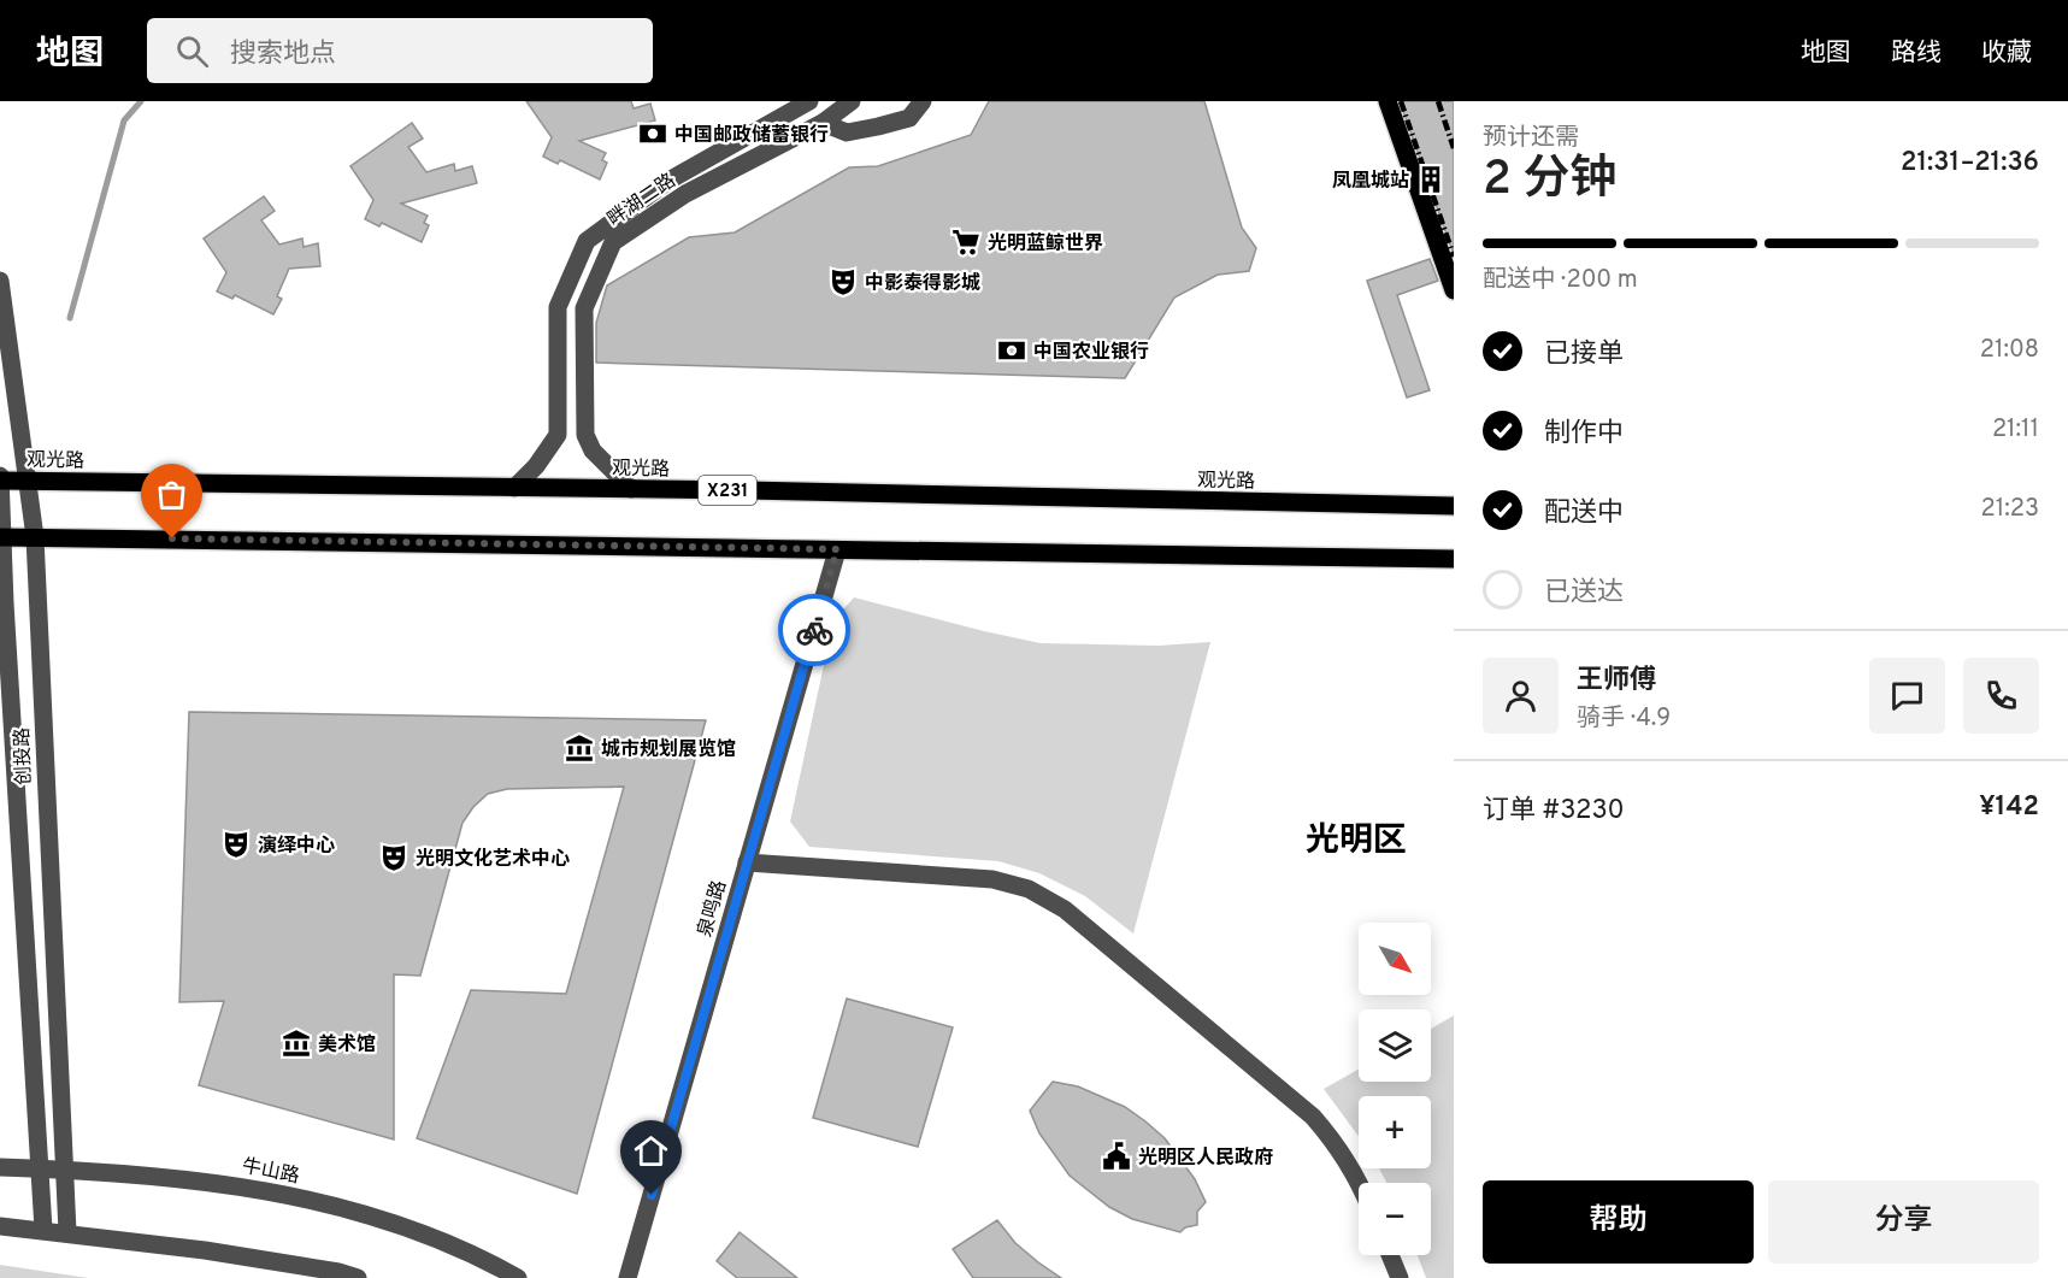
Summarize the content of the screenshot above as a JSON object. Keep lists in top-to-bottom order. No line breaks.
{"streets":{"main road":["观光路","X231"],"street":["畔湖二路","创投路","泉鸣路","牛山路"]},"crossings":[["畔湖二路","观光路"],["观光路","创投路"],["创投路","牛山路"]],"districts":["光明区"],"places":{"bank":["中国邮政储蓄银行","中国农业银行"],"building":["凤凰城站"],"supermarket":["光明蓝鲸世界"],"theatre":["中影泰得影城","演绎中心","光明文化艺术中心"],"museum":["城市规划展览馆","美术馆"],"public building":["光明区人民政府"]},"north":"bottom right","page":{"header":"地图","search":"搜索地点","nav":["地图","路线","收藏"],"heading":["2 分钟","预计还需","21:31–21:36"],"panel":["王师傅","骑手 · 4.9","订单 #3230","¥142"],"bar":"配送中 · 200 m","list":[["已接单","21:08"],["制作中","21:11"],["配送中","21:23"],"已送达"],"map_buttons":["+","−"],"buttons":["帮助","分享"]}}
